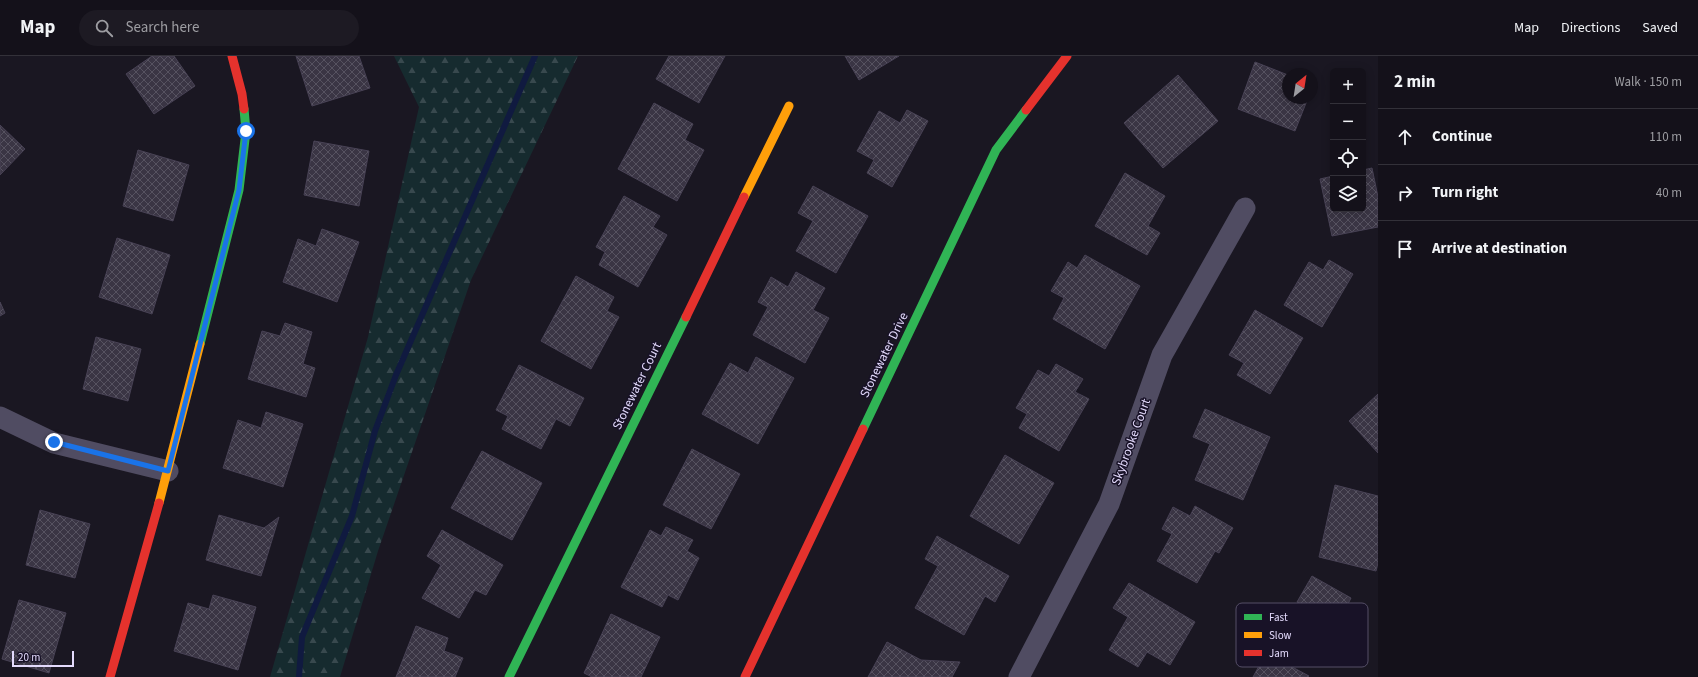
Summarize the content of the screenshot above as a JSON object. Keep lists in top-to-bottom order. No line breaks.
{"streets":{"street":["Stonewater Drive","Stonewater Court","Skybrooke Court"]},"legend":["Fast","Slow","Jam"],"scale_bar":"20 m","north":"top right","page":{"header":"Map","search":"Search here","nav":["Map","Directions","Saved"],"heading":["2 min","Walk · 150 m"],"map_buttons":["+","−"],"list":[["Continue","110 m"],["Turn right","40 m"],"Arrive at destination"],"scale":"20 m"}}
